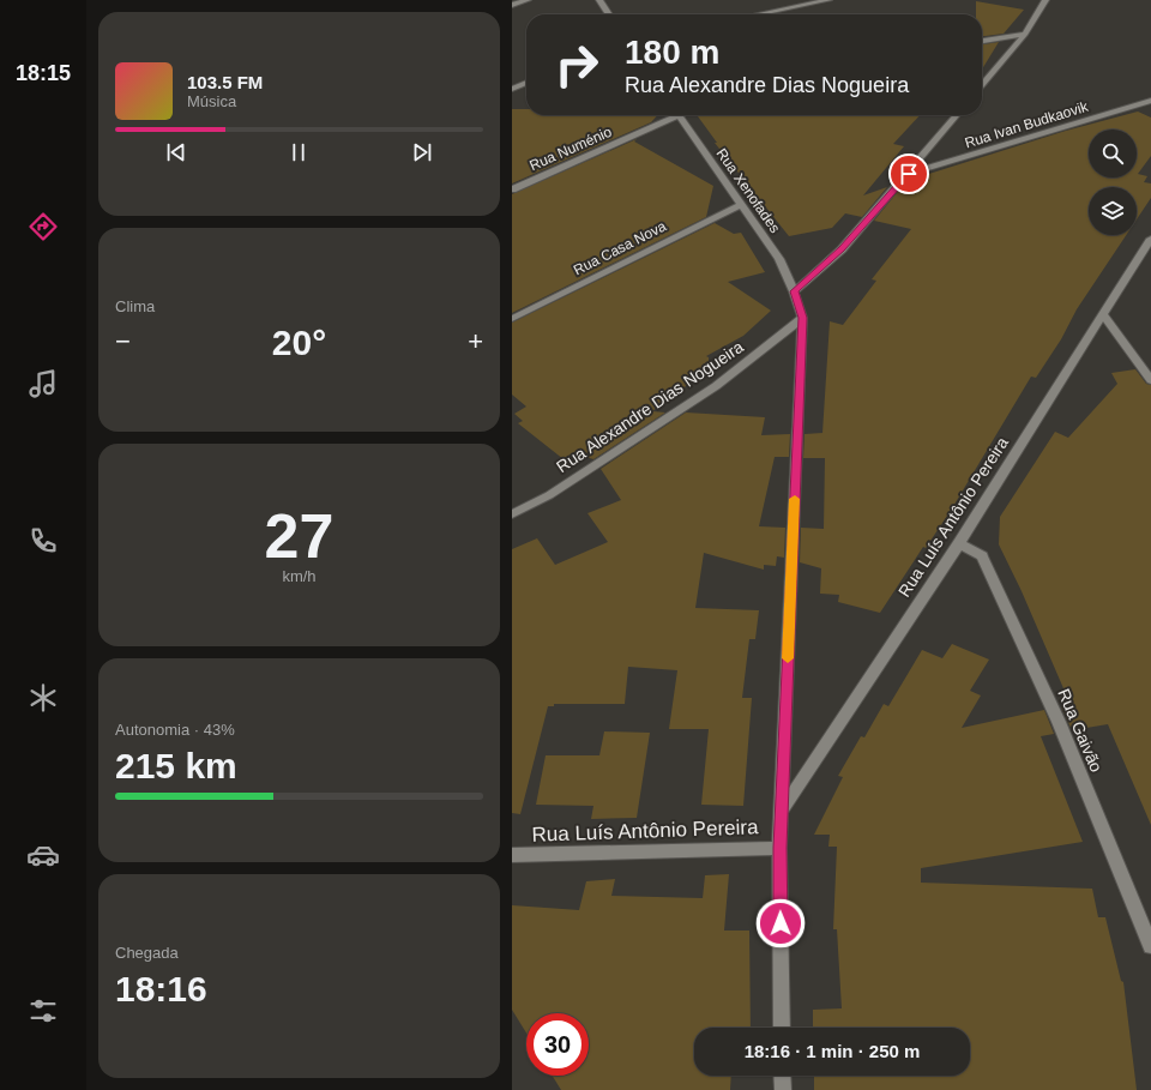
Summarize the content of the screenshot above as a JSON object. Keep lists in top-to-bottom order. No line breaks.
{"streets":{"street":["Rua Ivan Budkaovik","Rua Numénio","Rua Xenofades","Rua Casa Nova","Rua Alexandre Dias Nogueira","Rua Luís Antônio Pereira","Rua Gaivão"]},"crossings":[["Rua Xenofades","Rua Casa Nova"],["Rua Xenofades","Rua Alexandre Dias Nogueira"],["Rua Luís Antônio Pereira","Rua Gaivão"]],"page":{"tabs":"18:15","turn":["180 m","Rua Alexandre Dias Nogueira"],"song":["103.5 FM","Música"],"tile":["Clima",["27","km/h"],["Autonomia · 43%","215 km"],["Chegada","18:16"]],"heat":["−","20°","+"],"limit":"30","trip":"18:16 · 1 min · 250 m"}}
